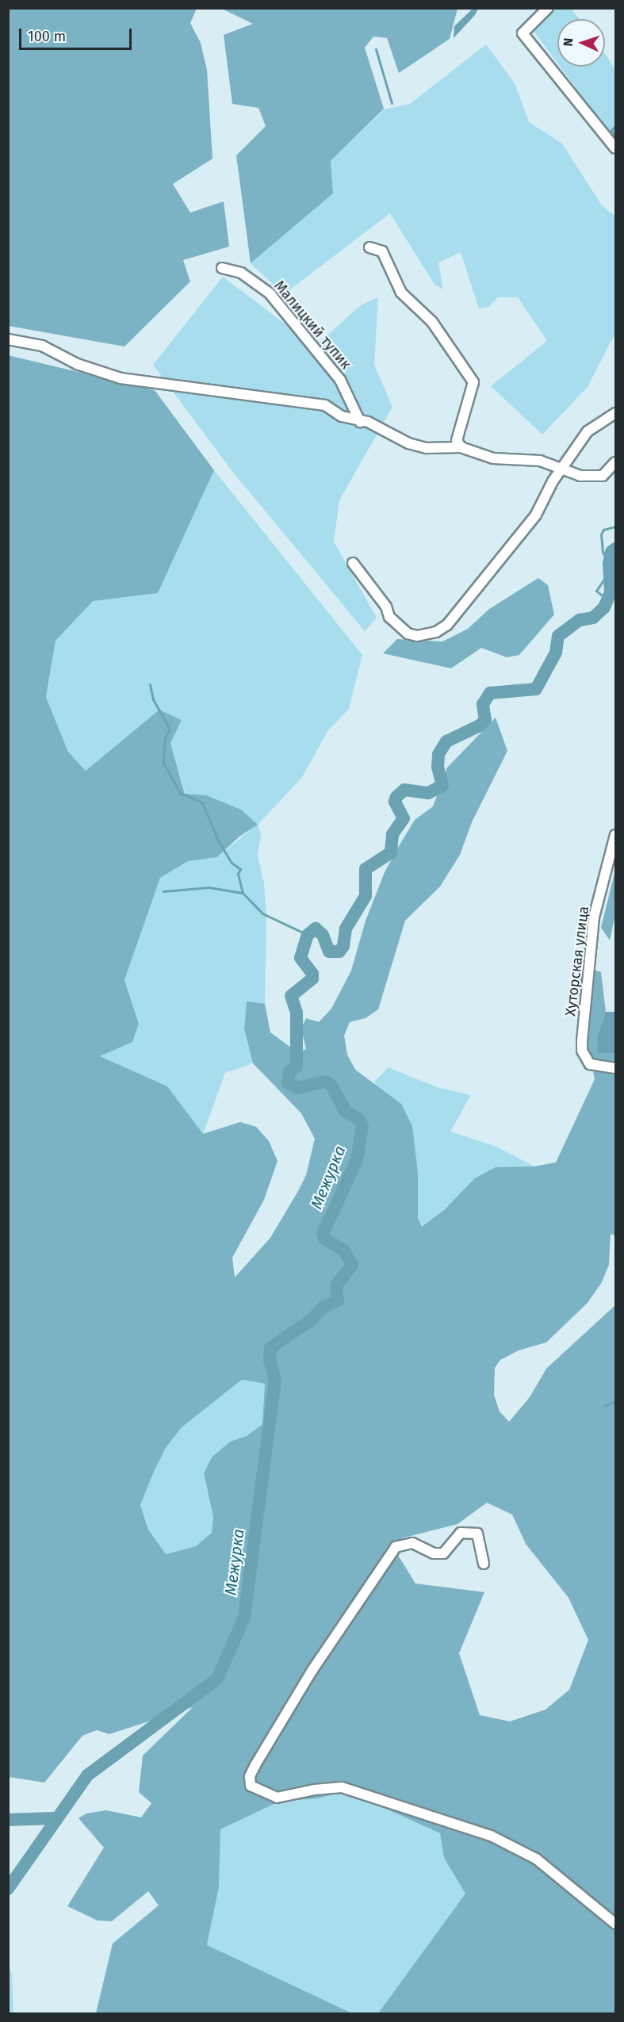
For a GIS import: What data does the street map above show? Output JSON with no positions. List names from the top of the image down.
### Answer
{
  "streets": {
    "street": ["Малицкий тупик", "Хуторская улица"]
  },
  "water": ["Межурка"],
  "scale_bar": "100 m",
  "north": "left"
}
